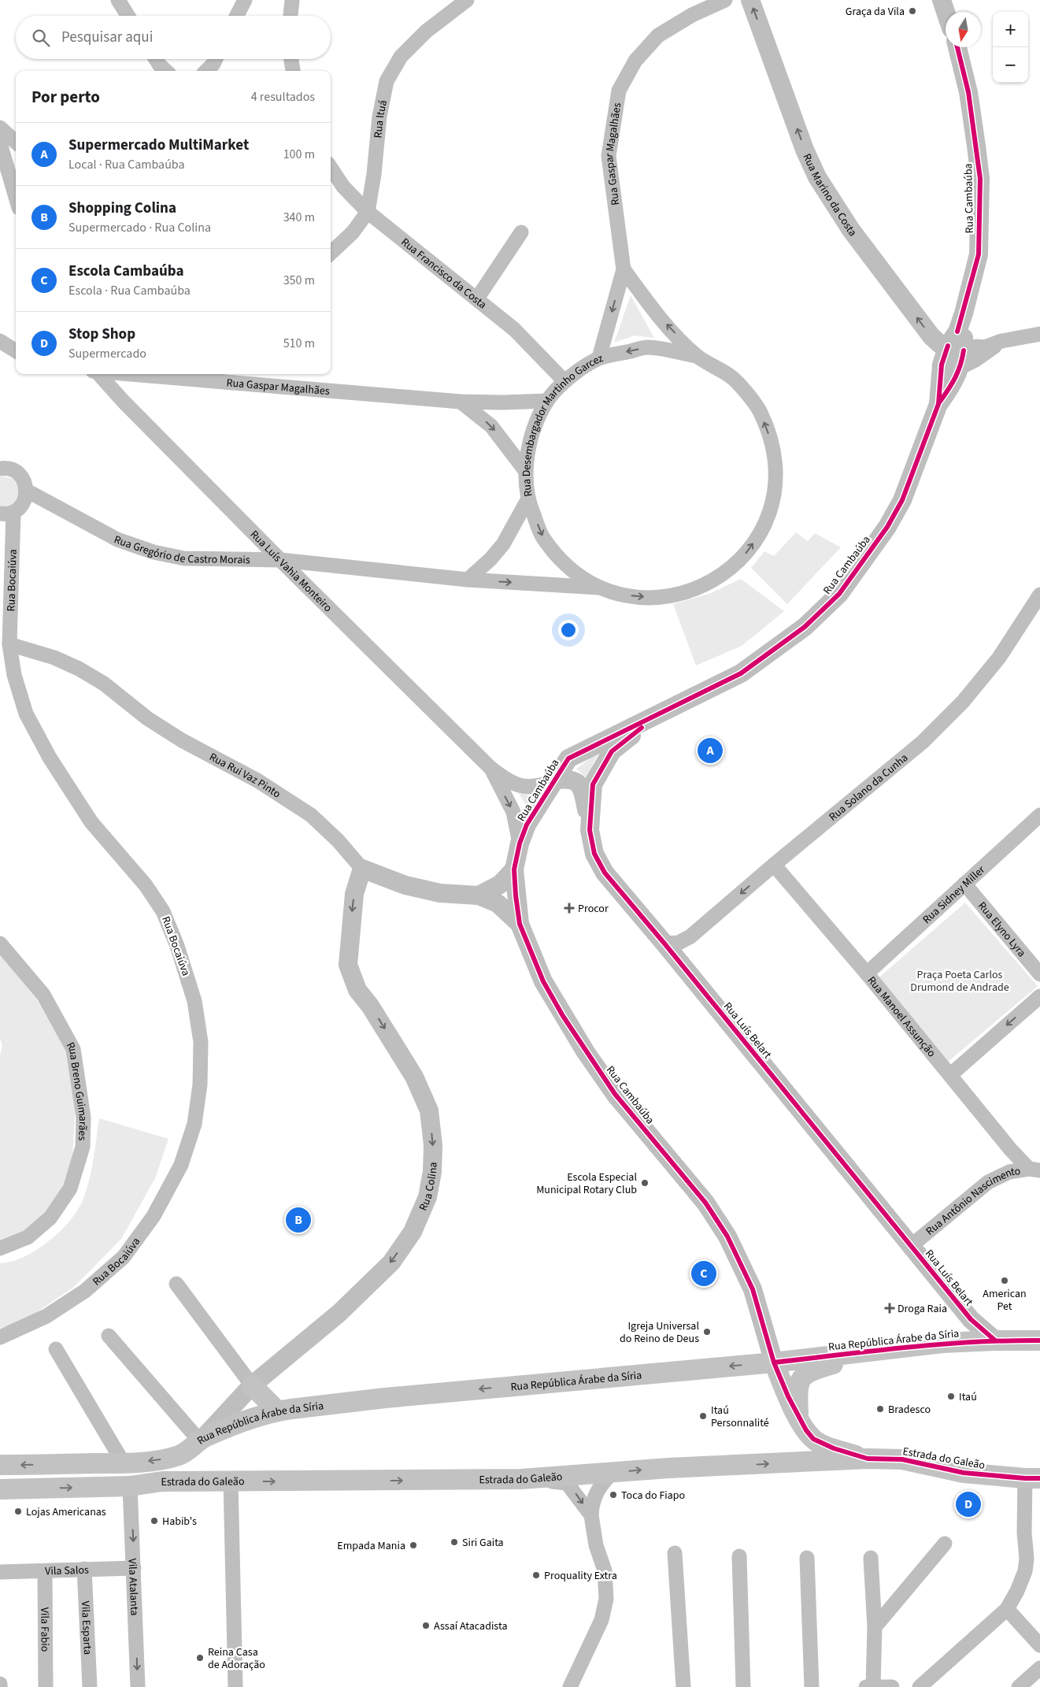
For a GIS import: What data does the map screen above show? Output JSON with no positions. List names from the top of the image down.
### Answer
{
  "streets": {
    "main road": ["Rua República Árabe da Síria", "Estrada do Galeão"],
    "street": [
      "Rua Ituá",
      "Rua Gaspar Magalhães",
      "Rua Marino da Costa",
      "Rua Cambaúba",
      "Rua Francisco da Costa",
      "Rua Desembargador Martinho Garcez",
      "Rua Gregório de Castro Morais",
      "Rua Luís Vahia Monteiro",
      "Rua Bocaiúva",
      "Rua Rui Vaz Pinto",
      "Rua Solano da Cunha",
      "Rua Sidney Miller",
      "Rua Elyno Lyra",
      "Rua Manoel Assunção",
      "Rua Luís Belart",
      "Rua Breno Guimarães",
      "Rua Colina",
      "Rua Antônio Nascimento",
      "Vila Salos",
      "Vila Atalanta",
      "Vila Esparta",
      "Vila Fabio"
    ]
  },
  "crossings": [
    ["Rua Ituá", "Rua Francisco da Costa"],
    ["Rua Gaspar Magalhães", "Rua Desembargador Martinho Garcez"],
    ["Rua Marino da Costa", "Rua Cambaúba"],
    ["Rua Cambaúba", "Rua Rui Vaz Pinto"],
    ["Rua Cambaúba", "Rua Luís Belart"],
    ["Rua Cambaúba", "Rua República Árabe da Síria"],
    ["Rua Francisco da Costa", "Rua Desembargador Martinho Garcez"],
    ["Rua Desembargador Martinho Garcez", "Rua Gregório de Castro Morais"],
    ["Rua Gregório de Castro Morais", "Rua Luís Vahia Monteiro"],
    ["Rua Bocaiúva", "Rua Rui Vaz Pinto"],
    ["Rua Rui Vaz Pinto", "Rua Colina"],
    ["Rua Solano da Cunha", "Rua Manoel Assunção"],
    ["Rua Solano da Cunha", "Rua Luís Belart"],
    ["Rua Sidney Miller", "Rua Elyno Lyra"],
    ["Rua Sidney Miller", "Rua Manoel Assunção"],
    ["Rua Manoel Assunção", "Rua Antônio Nascimento"],
    ["Rua Luís Belart", "Rua Antônio Nascimento"],
    ["Rua Luís Belart", "Rua República Árabe da Síria"],
    ["Rua Colina", "Rua República Árabe da Síria"],
    ["Estrada do Galeão", "Vila Atalanta"],
    ["Vila Salos", "Vila Atalanta"],
    ["Vila Salos", "Vila Esparta"],
    ["Vila Salos", "Vila Fabio"]
  ],
  "one_way": [
    "Rua Marino da Costa",
    "Rua Colina",
    "Rua República Árabe da Síria",
    "Estrada do Galeão"
  ],
  "parks": ["Praça Poeta Carlos Drumond de Andrade"],
  "places": {
    "other": [
      "Graça da Vila",
      "Escola Especial Municipal Rotary Club",
      "American Pet",
      "Igreja Universal do Reino de Deus",
      "Itaú",
      "Bradesco",
      "Itaú Personnalité",
      "Toca do Fiapo",
      "Lojas Americanas",
      "Habib's",
      "Siri Gaita",
      "Empada Mania",
      "Proquality Extra",
      "Assaí Atacadista",
      "Reina Casa de Adoração"
    ],
    "health": ["Procor", "Droga Raia"]
  },
  "north": "bottom",
  "page": {
    "map_buttons": ["+", "−"],
    "search": "Pesquisar aqui",
    "heading": ["Por perto", "4 resultados"],
    "list": [
      {
        "mark": "A",
        "name": "Supermercado MultiMarket",
        "note": "Local · Rua Cambaúba",
        "value": "100 m"
      },
      {
        "mark": "B",
        "name": "Shopping Colina",
        "note": "Supermercado · Rua Colina",
        "value": "340 m"
      },
      {
        "mark": "C",
        "name": "Escola Cambaúba",
        "note": "Escola · Rua Cambaúba",
        "value": "350 m"
      },
      {
        "mark": "D",
        "name": "Stop Shop",
        "note": "Supermercado",
        "value": "510 m"
      }
    ],
    "pins": [
      "A",
      "B",
      "C",
      "D"
    ]
  }
}
